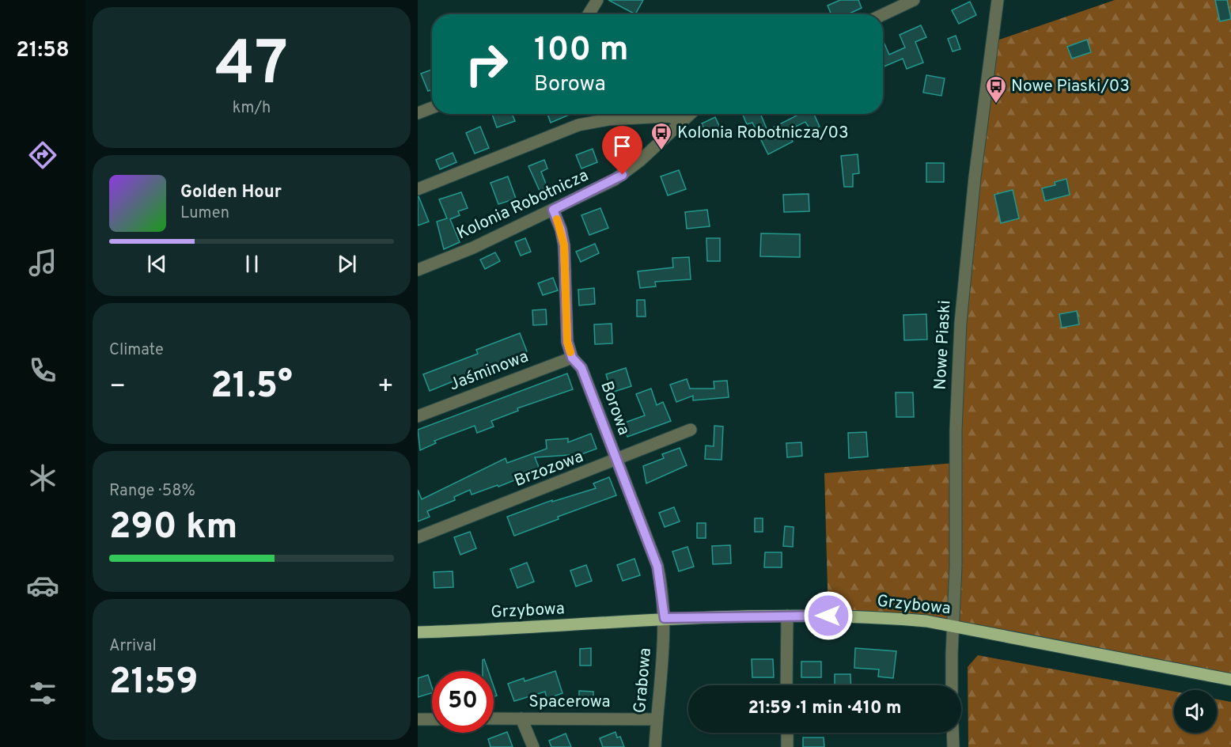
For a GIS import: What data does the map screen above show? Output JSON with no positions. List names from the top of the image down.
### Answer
{
  "streets": {
    "main road": ["Grzybowa"],
    "street": [
      "Kolonia Robotnicza",
      "Nowe Piaski",
      "Jaśminowa",
      "Borowa",
      "Brzozowa",
      "Grabowa",
      "Spacerowa"
    ]
  },
  "crossings": [
    ["Kolonia Robotnicza", "Borowa"],
    ["Nowe Piaski", "Grzybowa"],
    ["Jaśminowa", "Borowa"],
    ["Borowa", "Brzozowa"],
    ["Borowa", "Grzybowa"],
    ["Borowa", "Grabowa"],
    ["Grzybowa", "Grabowa"],
    ["Grabowa", "Spacerowa"]
  ],
  "places": {
    "bus stop": ["Nowe Piaski/03", "Kolonia Robotnicza/03"]
  },
  "page": {
    "tabs": "21:58",
    "tile": [
      ["47", "km/h"],
      "Climate",
      ["Range · 58%", "290 km"],
      ["Arrival", "21:59"]
    ],
    "turn": ["100 m", "Borowa"],
    "song": ["Golden Hour", "Lumen"],
    "heat": ["−", "21.5°", "+"],
    "limit": "50",
    "trip": "21:59 · 1 min · 410 m"
  }
}
